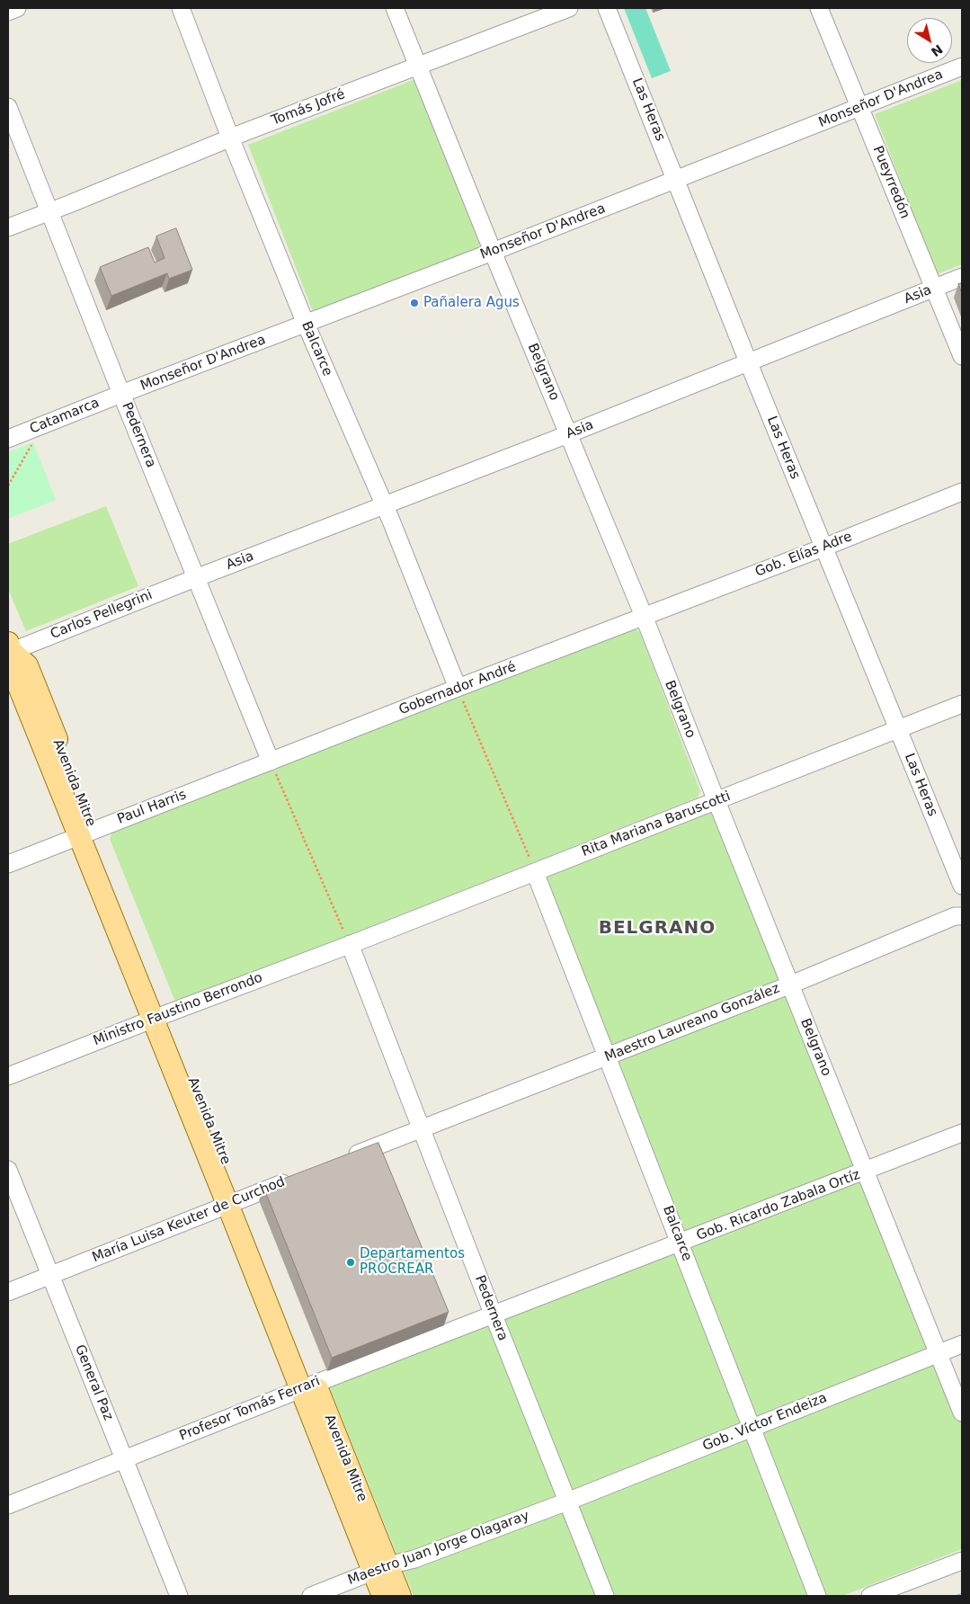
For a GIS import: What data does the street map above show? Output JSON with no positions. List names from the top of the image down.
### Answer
{
  "streets": {
    "main road": ["Avenida Mitre"],
    "street": [
      "Monseñor D'Andrea",
      "Tomás Jofré",
      "Las Heras",
      "Pueyrredón",
      "Asia",
      "Balcarce",
      "Belgrano",
      "Catamarca",
      "Pedernera",
      "Gob. Elías Adre",
      "Carlos Pellegrini",
      "Gobernador André",
      "Paul Harris",
      "Rita Mariana Baruscotti",
      "Ministro Faustino Berrondo",
      "Maestro Laureano González",
      "Gob. Ricardo Zabala Ortíz",
      "María Luisa Keuter de Curchod",
      "General Paz",
      "Profesor Tomás Ferrari",
      "Gob. Víctor Endeiza",
      "Maestro Juan Jorge Olagaray"
    ]
  },
  "crossings": [
    ["Monseñor D'Andrea", "Las Heras"],
    ["Monseñor D'Andrea", "Pueyrredón"],
    ["Monseñor D'Andrea", "Balcarce"],
    ["Monseñor D'Andrea", "Belgrano"],
    ["Monseñor D'Andrea", "Catamarca"],
    ["Monseñor D'Andrea", "Pedernera"],
    ["Tomás Jofré", "Balcarce"],
    ["Tomás Jofré", "Belgrano"],
    ["Tomás Jofré", "Pedernera"],
    ["Las Heras", "Asia"],
    ["Las Heras", "Gob. Elías Adre"],
    ["Las Heras", "Rita Mariana Baruscotti"],
    ["Pueyrredón", "Asia"],
    ["Asia", "Balcarce"],
    ["Asia", "Belgrano"],
    ["Asia", "Pedernera"],
    ["Asia", "Carlos Pellegrini"],
    ["Balcarce", "Gobernador André"],
    ["Balcarce", "Rita Mariana Baruscotti"],
    ["Balcarce", "Maestro Laureano González"],
    ["Balcarce", "Gob. Ricardo Zabala Ortíz"],
    ["Balcarce", "Gob. Víctor Endeiza"],
    ["Belgrano", "Gob. Elías Adre"],
    ["Belgrano", "Gobernador André"],
    ["Belgrano", "Rita Mariana Baruscotti"],
    ["Belgrano", "Maestro Laureano González"],
    ["Belgrano", "Gob. Ricardo Zabala Ortíz"],
    ["Belgrano", "Gob. Víctor Endeiza"],
    ["Catamarca", "Pedernera"],
    ["Pedernera", "Carlos Pellegrini"],
    ["Pedernera", "Gobernador André"],
    ["Pedernera", "Paul Harris"],
    ["Pedernera", "Rita Mariana Baruscotti"],
    ["Pedernera", "Ministro Faustino Berrondo"],
    ["Pedernera", "Maestro Laureano González"],
    ["Pedernera", "Gob. Ricardo Zabala Ortíz"],
    ["Pedernera", "Profesor Tomás Ferrari"],
    ["Pedernera", "Gob. Víctor Endeiza"],
    ["Pedernera", "Maestro Juan Jorge Olagaray"],
    ["Gob. Elías Adre", "Gobernador André"],
    ["Carlos Pellegrini", "Avenida Mitre"],
    ["Gobernador André", "Paul Harris"],
    ["Avenida Mitre", "Paul Harris"],
    ["Avenida Mitre", "Ministro Faustino Berrondo"],
    ["Avenida Mitre", "María Luisa Keuter de Curchod"],
    ["Avenida Mitre", "Profesor Tomás Ferrari"],
    ["Avenida Mitre", "Maestro Juan Jorge Olagaray"],
    ["Rita Mariana Baruscotti", "Ministro Faustino Berrondo"],
    ["Gob. Ricardo Zabala Ortíz", "Profesor Tomás Ferrari"],
    ["María Luisa Keuter de Curchod", "General Paz"],
    ["General Paz", "Profesor Tomás Ferrari"],
    ["Gob. Víctor Endeiza", "Maestro Juan Jorge Olagaray"]
  ],
  "districts": ["BELGRANO"],
  "places": ["Pañalera Agus", "Departamentos PROCREAR"],
  "north": "bottom right"
}
